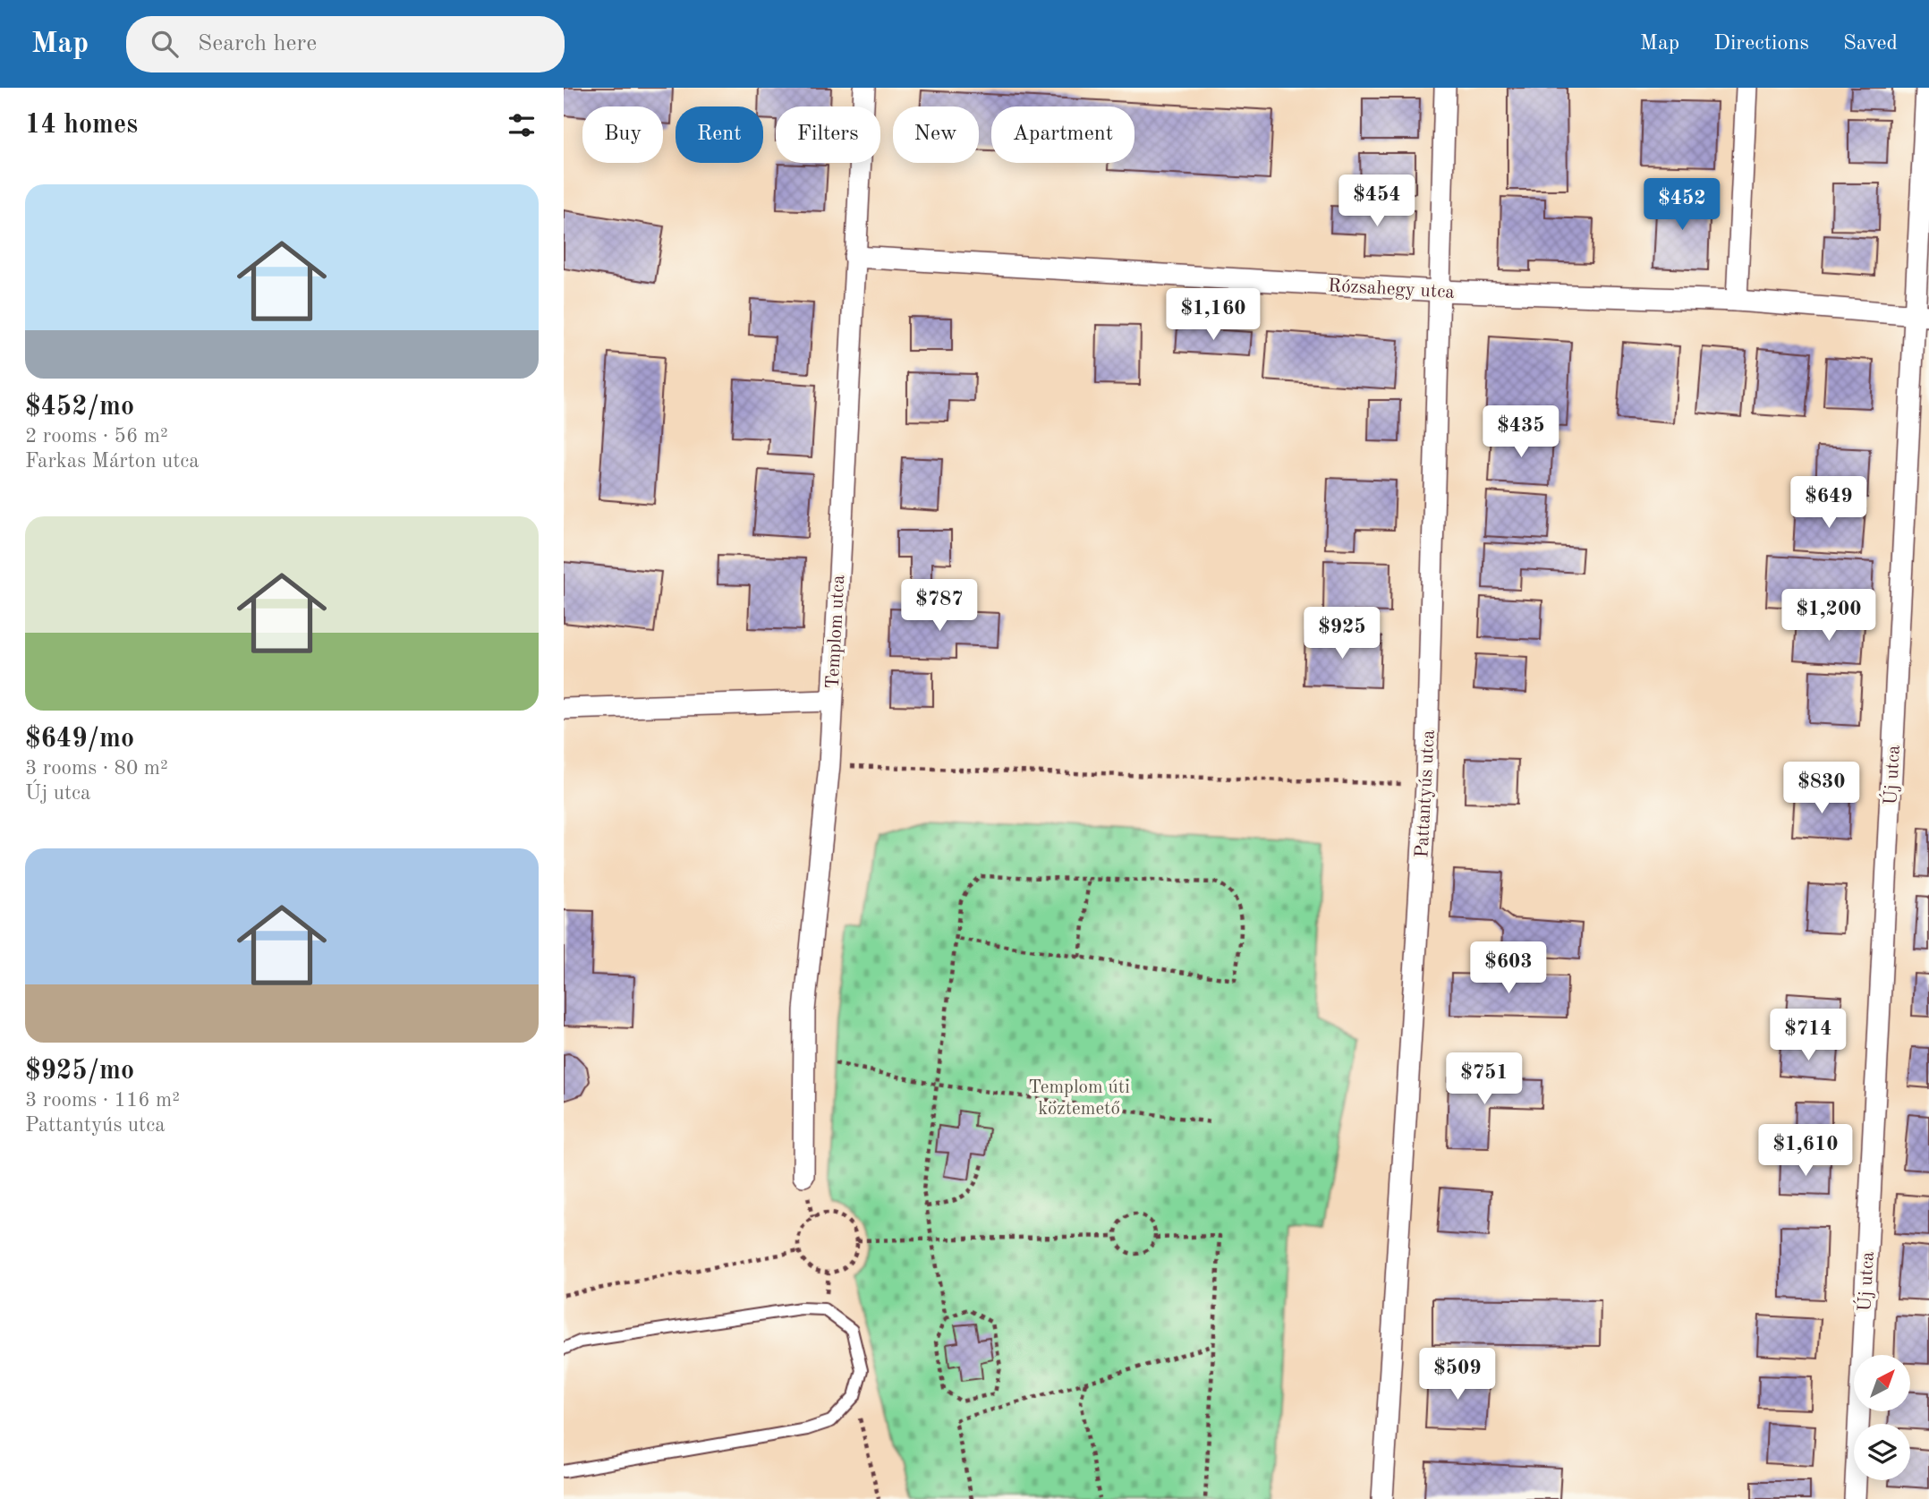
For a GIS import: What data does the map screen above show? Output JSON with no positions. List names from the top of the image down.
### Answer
{
  "streets": {
    "street": [
      "Rózsahegy utca",
      "Templom utca",
      "Új utca",
      "Pattantyús utca"
    ]
  },
  "crossings": [
    ["Rózsahegy utca", "Templom utca"],
    ["Rózsahegy utca", "Új utca"],
    ["Rózsahegy utca", "Pattantyús utca"]
  ],
  "parks": ["Templom úti köztemető"],
  "north": "top right",
  "page": {
    "header": "Map",
    "search": "Search here",
    "nav": ["Map", "Directions", "Saved"],
    "heading": "14 homes",
    "chip": [
      "Buy",
      "Rent",
      "Filters",
      "New",
      "Apartment"
    ],
    "list": [
      {
        "name": "$452/mo",
        "note": "2 rooms · 56 m² · Farkas Márton utca"
      },
      {
        "name": "$649/mo",
        "note": "3 rooms · 80 m² · Új utca"
      },
      {
        "name": "$925/mo",
        "note": "3 rooms · 116 m² · Pattantyús utca"
      }
    ],
    "price": [
      "$454",
      "$452",
      "$1,160",
      "$435",
      "$649",
      "$787",
      "$1,200",
      "$925",
      "$830",
      "$603",
      "$714",
      "$751",
      "$1,610",
      "$509"
    ]
  }
}
